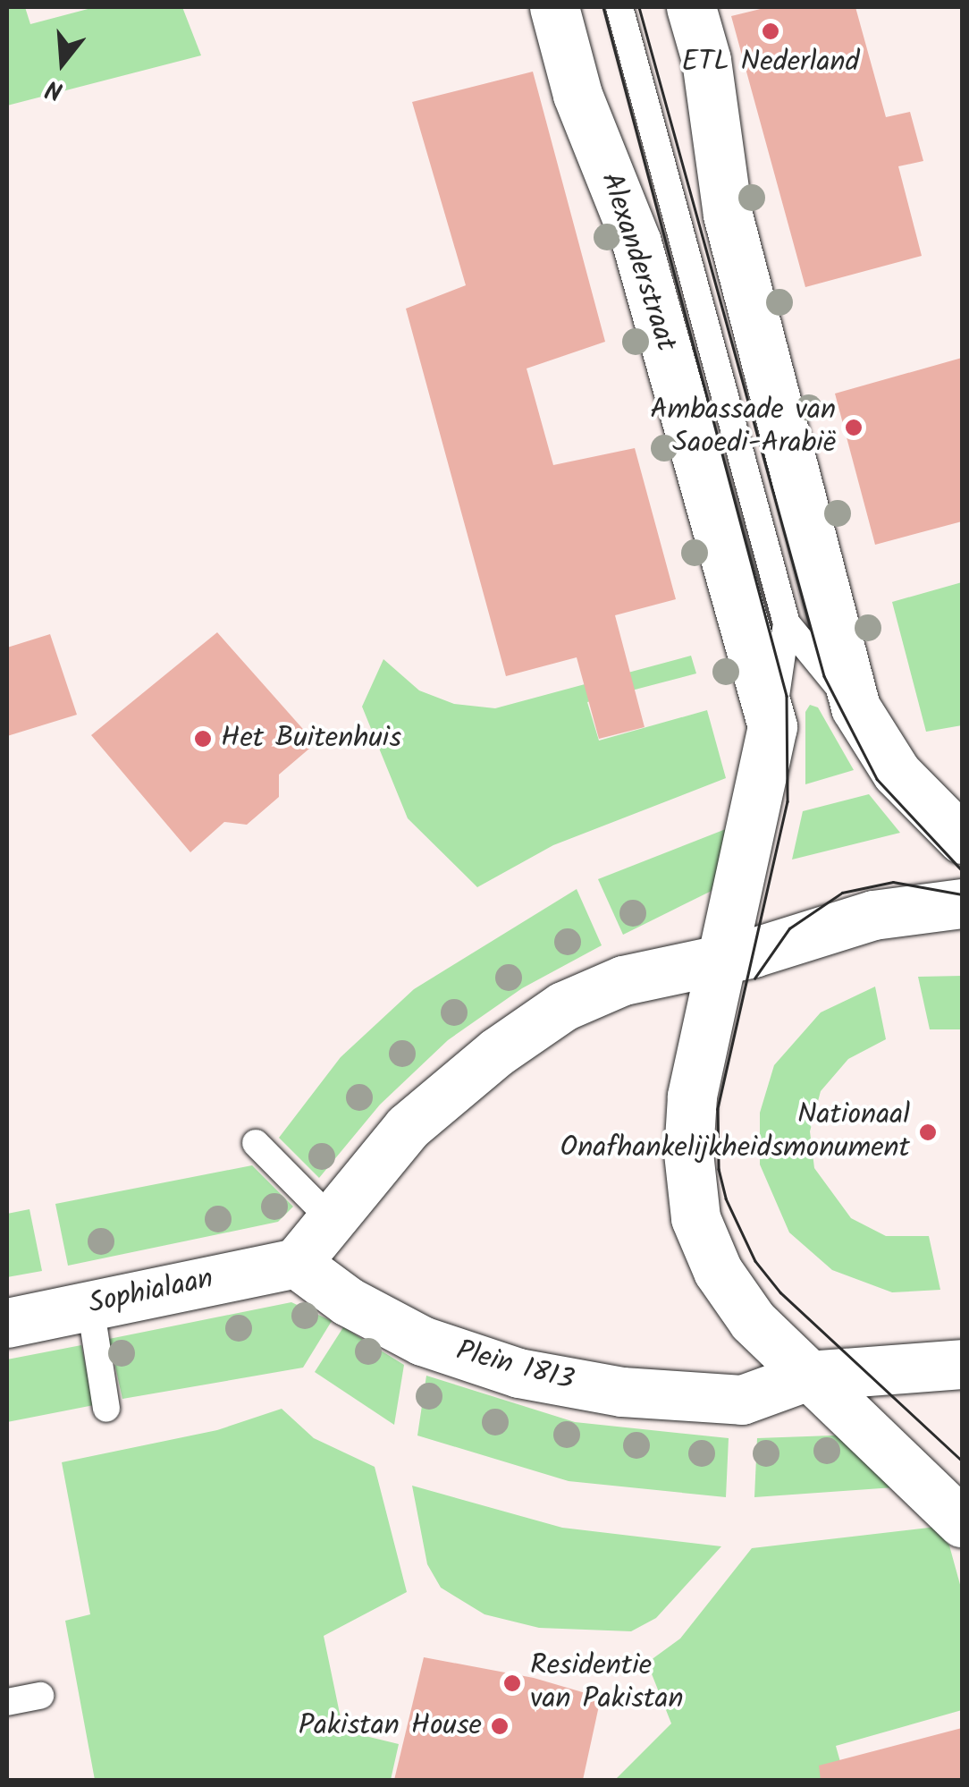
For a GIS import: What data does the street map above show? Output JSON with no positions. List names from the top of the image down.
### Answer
{
  "streets": {
    "street": ["Alexanderstraat", "Sophialaan", "Plein 1813"]
  },
  "crossings": [
    ["Sophialaan", "Plein 1813"]
  ],
  "places": [
    "ETL Nederland",
    "Ambassade van Saoedi-Arabië",
    "Het Buitenhuis",
    "Nationaal Onafhankelijkheidsmonument",
    "Residentie van Pakistan",
    "Pakistan House"
  ],
  "north": "bottom"
}
